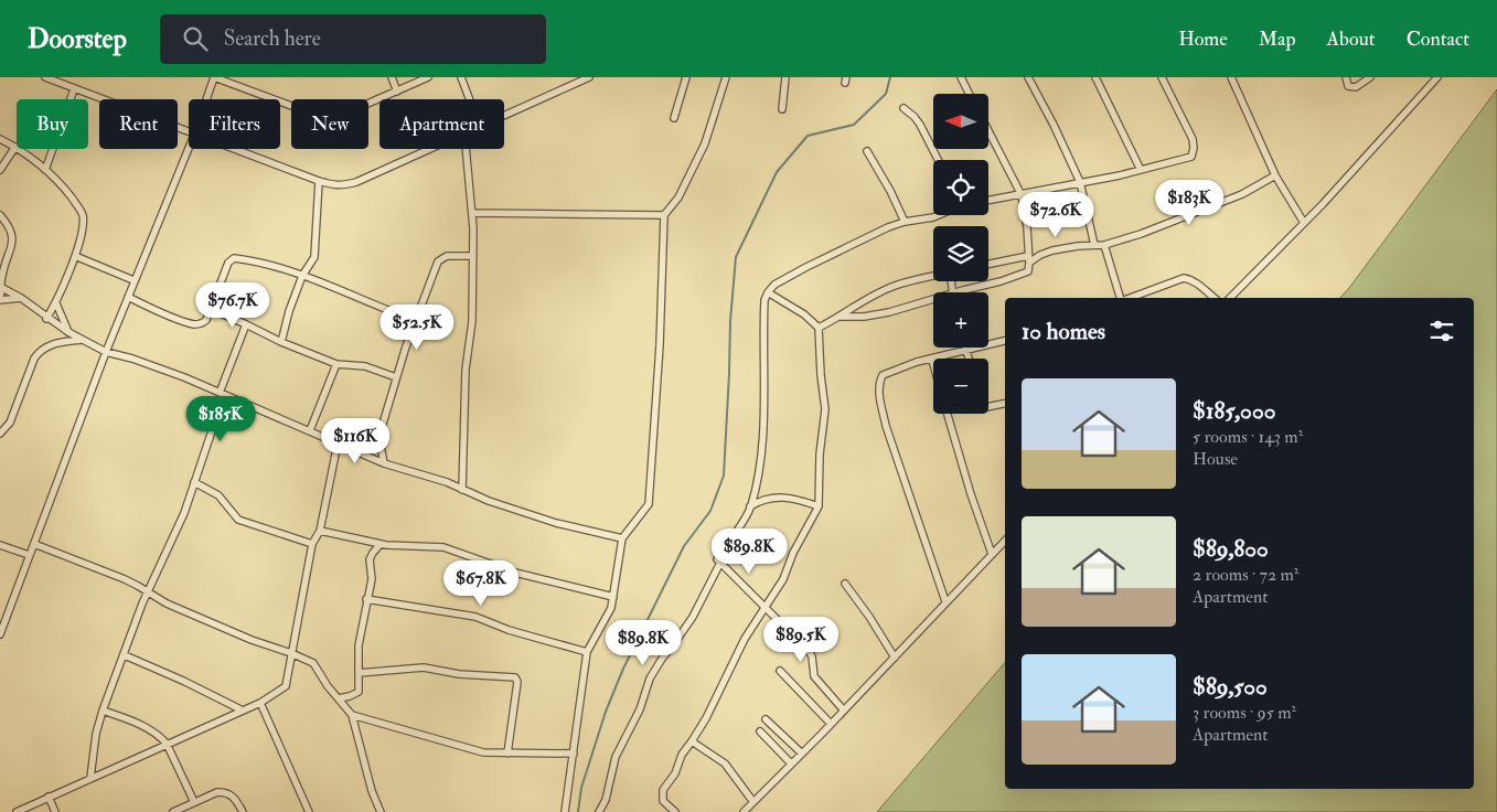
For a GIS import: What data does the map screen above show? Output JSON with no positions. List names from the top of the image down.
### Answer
{
  "north": "left",
  "page": {
    "header": "Doorstep",
    "search": "Search here",
    "nav": [
      "Home",
      "Map",
      "About",
      "Contact"
    ],
    "map_buttons": ["+", "−"],
    "chip": [
      "Buy",
      "Rent",
      "Filters",
      "New",
      "Apartment"
    ],
    "price": [
      "$183K",
      "$72.6K",
      "$76.7K",
      "$52.5K",
      "$185K",
      "$116K",
      "$89.8K",
      "$67.8K",
      "$89.5K",
      "$89.8K"
    ],
    "heading": "10 homes",
    "list": [
      {
        "name": "$185,000",
        "note": "5 rooms · 143 m² · House"
      },
      {
        "name": "$89,800",
        "note": "2 rooms · 72 m² · Apartment"
      },
      {
        "name": "$89,500",
        "note": "3 rooms · 95 m² · Apartment"
      }
    ]
  }
}
